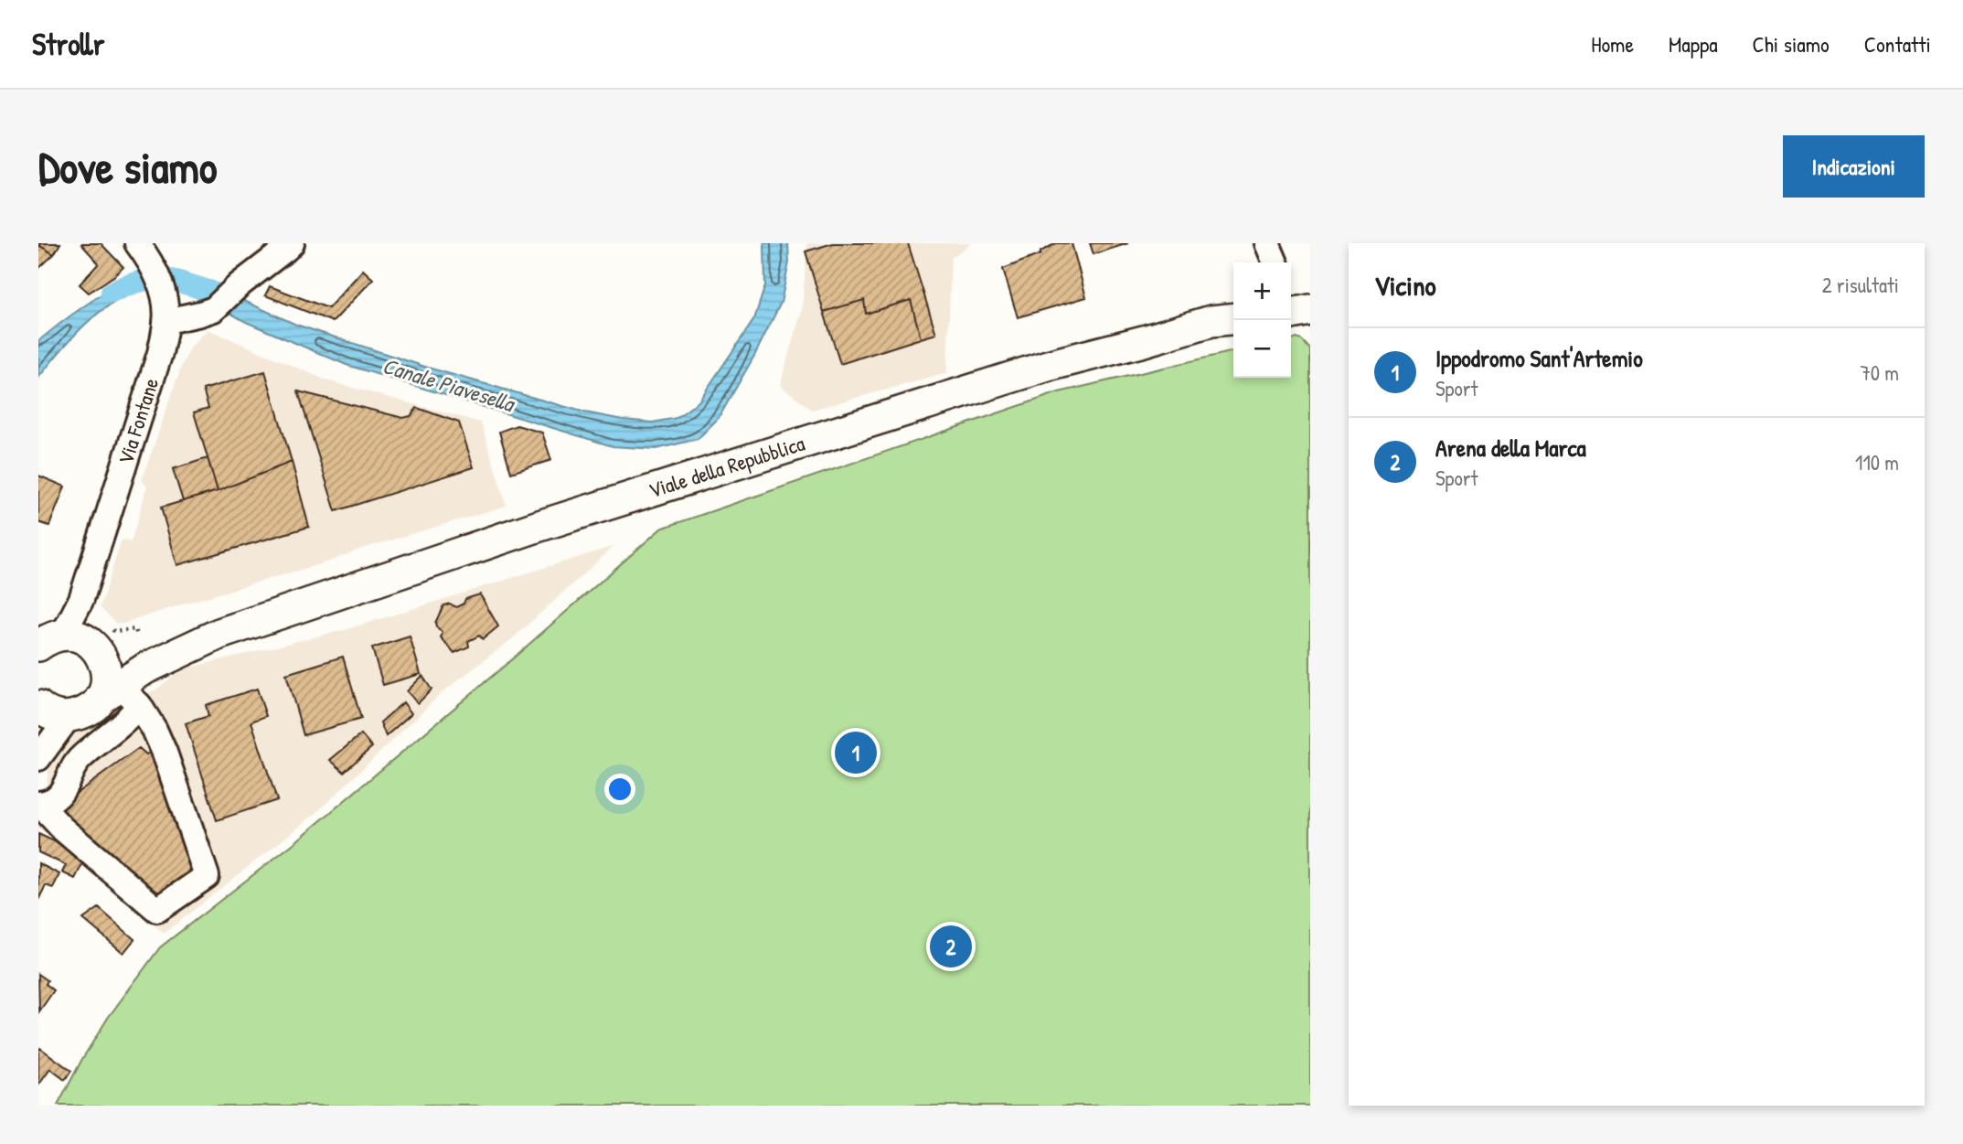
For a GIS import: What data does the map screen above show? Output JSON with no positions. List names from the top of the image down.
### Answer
{
  "streets": {
    "main road": ["Viale della Repubblica"],
    "street": ["Via Fontane"]
  },
  "crossings": [
    ["Via Fontane", "Viale della Repubblica"]
  ],
  "water": ["Canale Piavesella"],
  "page": {
    "header": "Strollr",
    "nav": [
      "Home",
      "Mappa",
      "Chi siamo",
      "Contatti"
    ],
    "buttons": "Indicazioni",
    "title": "Dove siamo",
    "heading": ["Vicino", "2 risultati"],
    "map_buttons": ["+", "−"],
    "list": [
      {
        "mark": "1",
        "name": "Ippodromo Sant'Artemio",
        "note": "Sport",
        "value": "70 m"
      },
      {
        "mark": "2",
        "name": "Arena della Marca",
        "note": "Sport",
        "value": "110 m"
      }
    ],
    "pins": ["1", "2"]
  }
}
